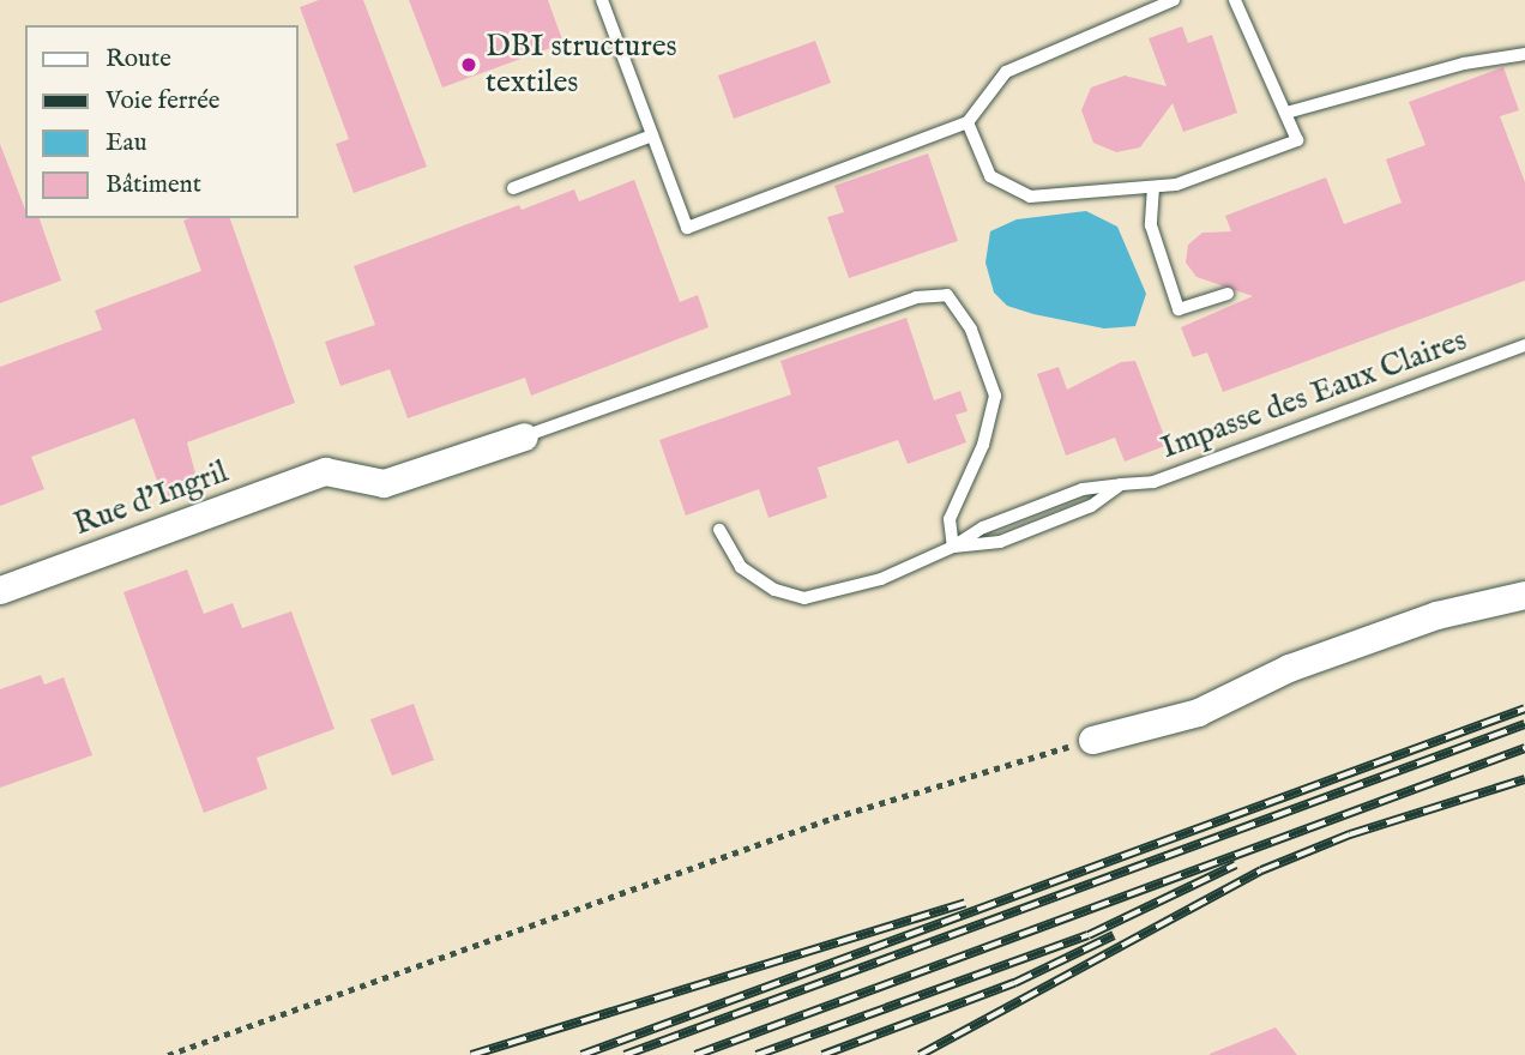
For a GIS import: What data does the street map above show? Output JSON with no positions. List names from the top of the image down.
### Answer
{
  "streets": {
    "street": ["Rue d'Ingril"],
    "lane": ["Impasse des Eaux Claires"]
  },
  "places": ["DBI structures textiles"],
  "legend": [
    "Route",
    "Voie ferrée",
    "Eau",
    "Bâtiment"
  ]
}
